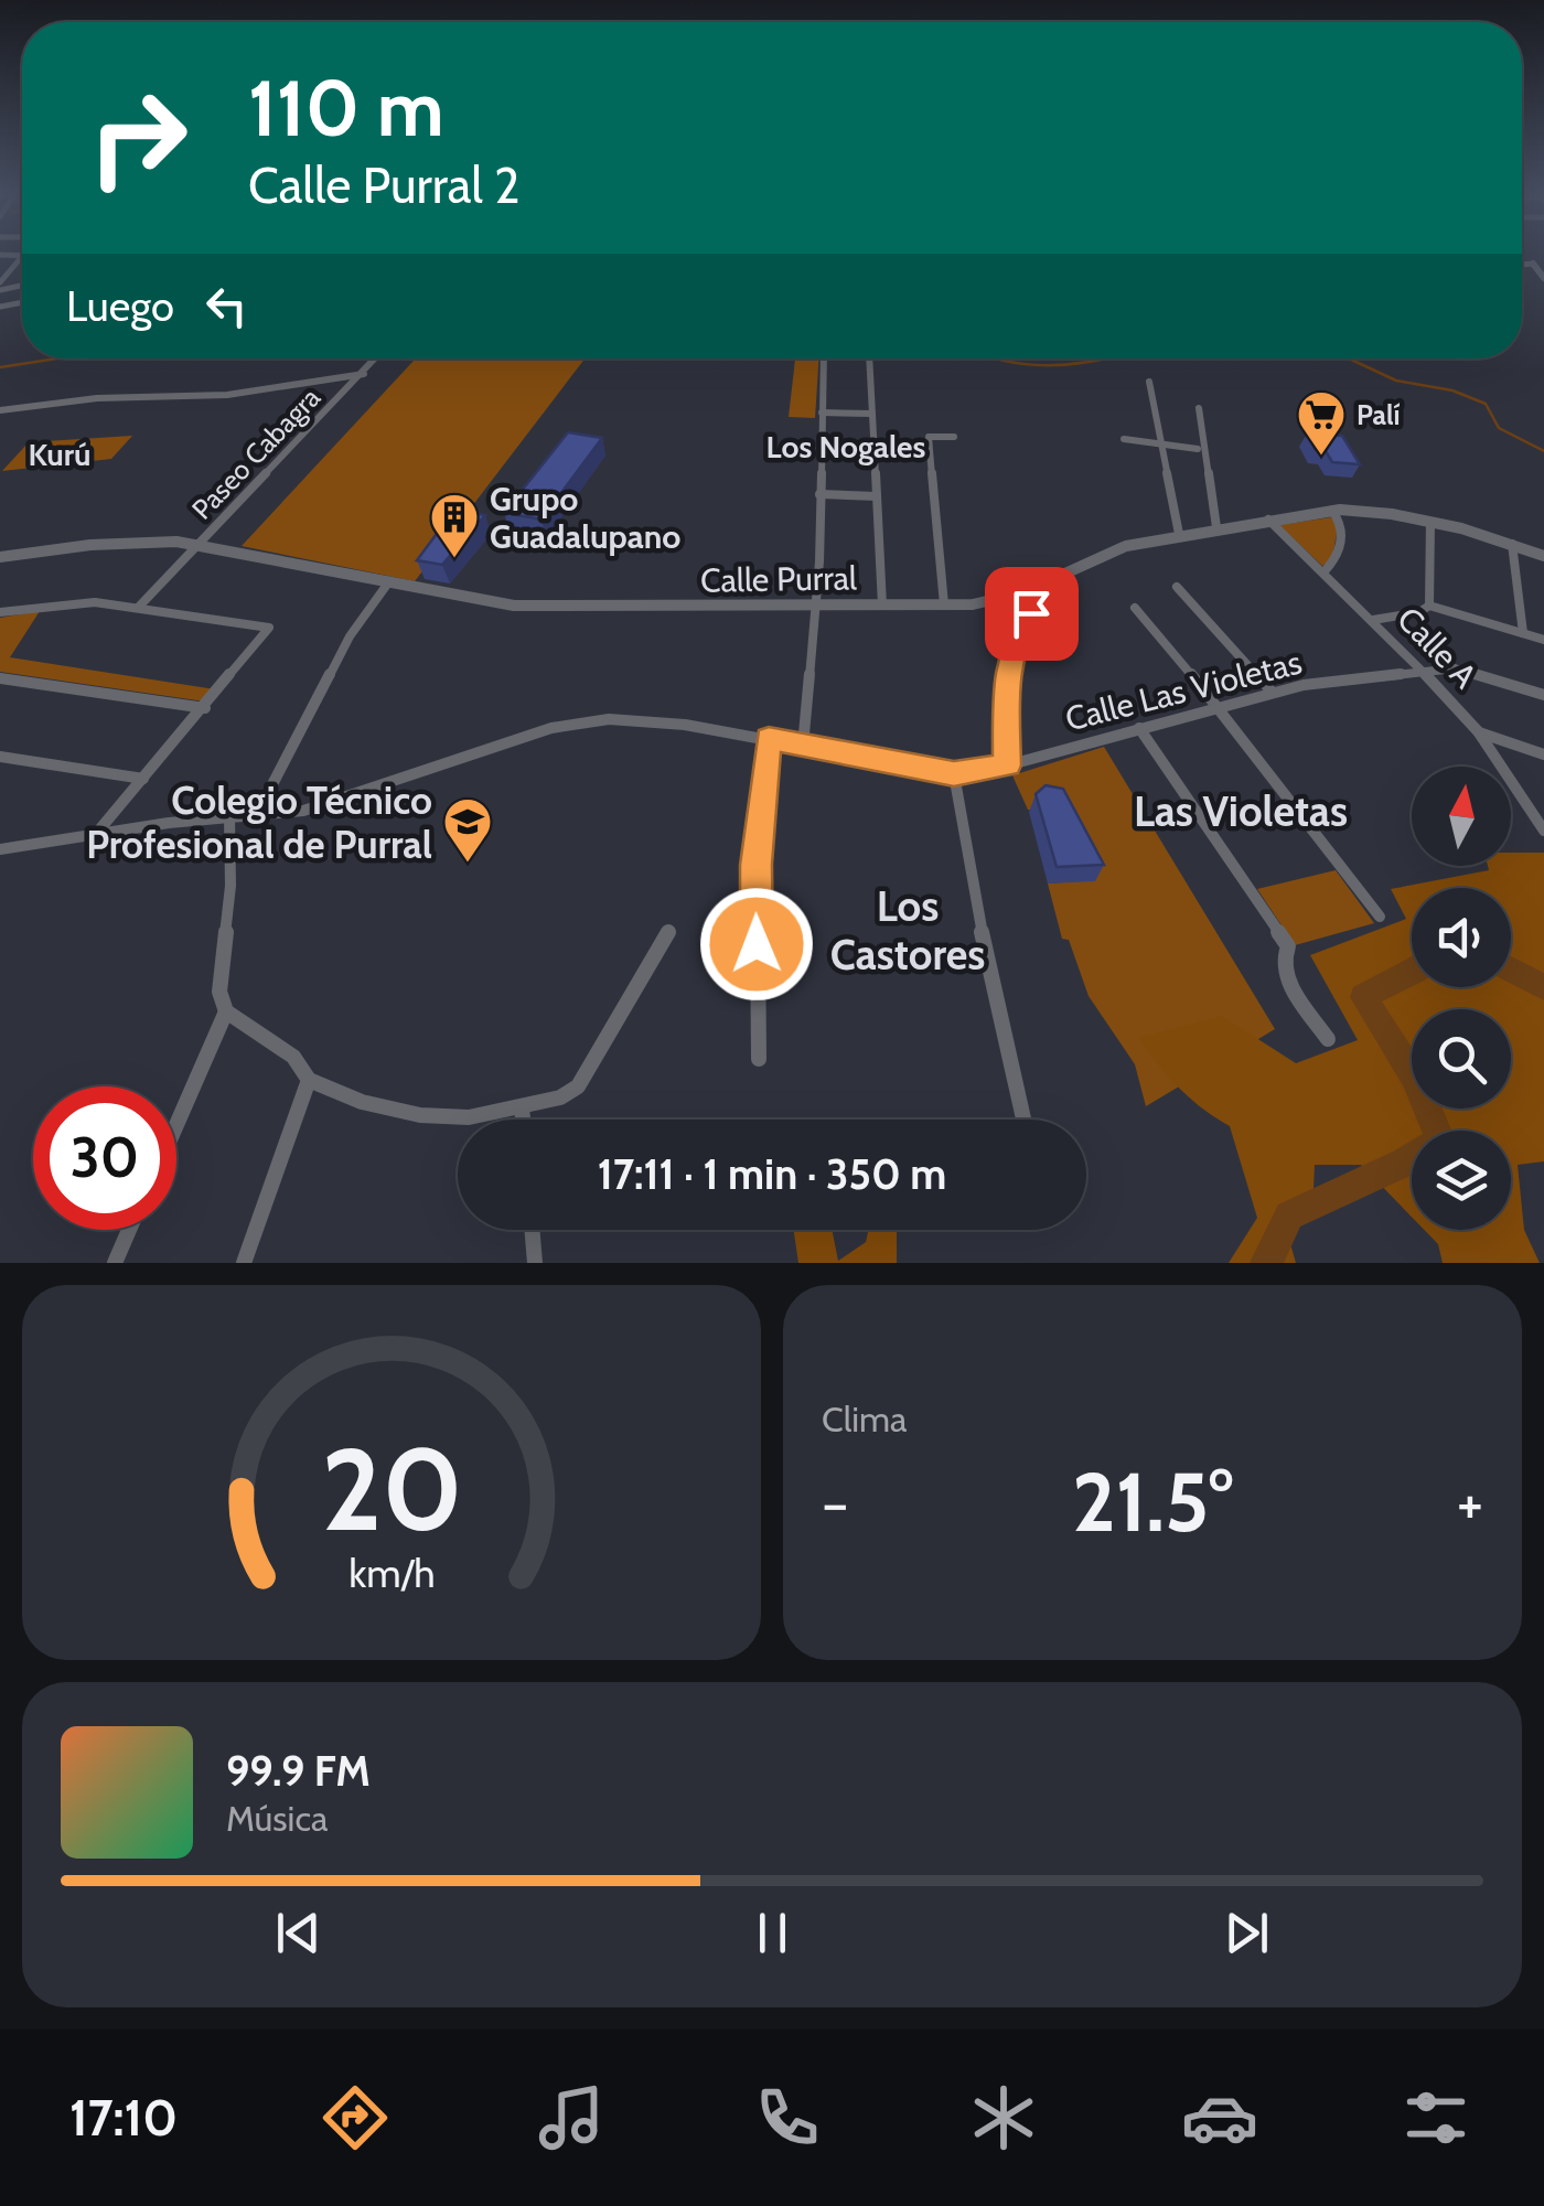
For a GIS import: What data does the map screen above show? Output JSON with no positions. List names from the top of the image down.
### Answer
{
  "streets": {
    "street": [
      "Paseo Cabagra",
      "Calle Purral",
      "Calle A",
      "Calle Las Violetas"
    ]
  },
  "crossings": [
    ["Paseo Cabagra", "Calle Purral"],
    ["Calle Purral", "Calle A"],
    ["Calle A", "Calle Las Violetas"]
  ],
  "districts": [
    "Los Nogales",
    "Kurú",
    "Las Violetas",
    "Los Castores"
  ],
  "places": {
    "supermarket": ["Palí"],
    "building": ["Grupo Guadalupano"],
    "school or university": ["Colegio Técnico Profesional de Purral"]
  },
  "north": "top",
  "page": {
    "turn": ["110 m", "Calle Purral 2"],
    "then": "Luego",
    "limit": "30",
    "trip": "17:11 · 1 min · 350 m",
    "tile": "Clima",
    "heat": ["−", "21.5°", "+"],
    "song": ["99.9 FM", "Música"],
    "tabs": "17:10",
    "gauge": ["20", "km/h"]
  }
}
